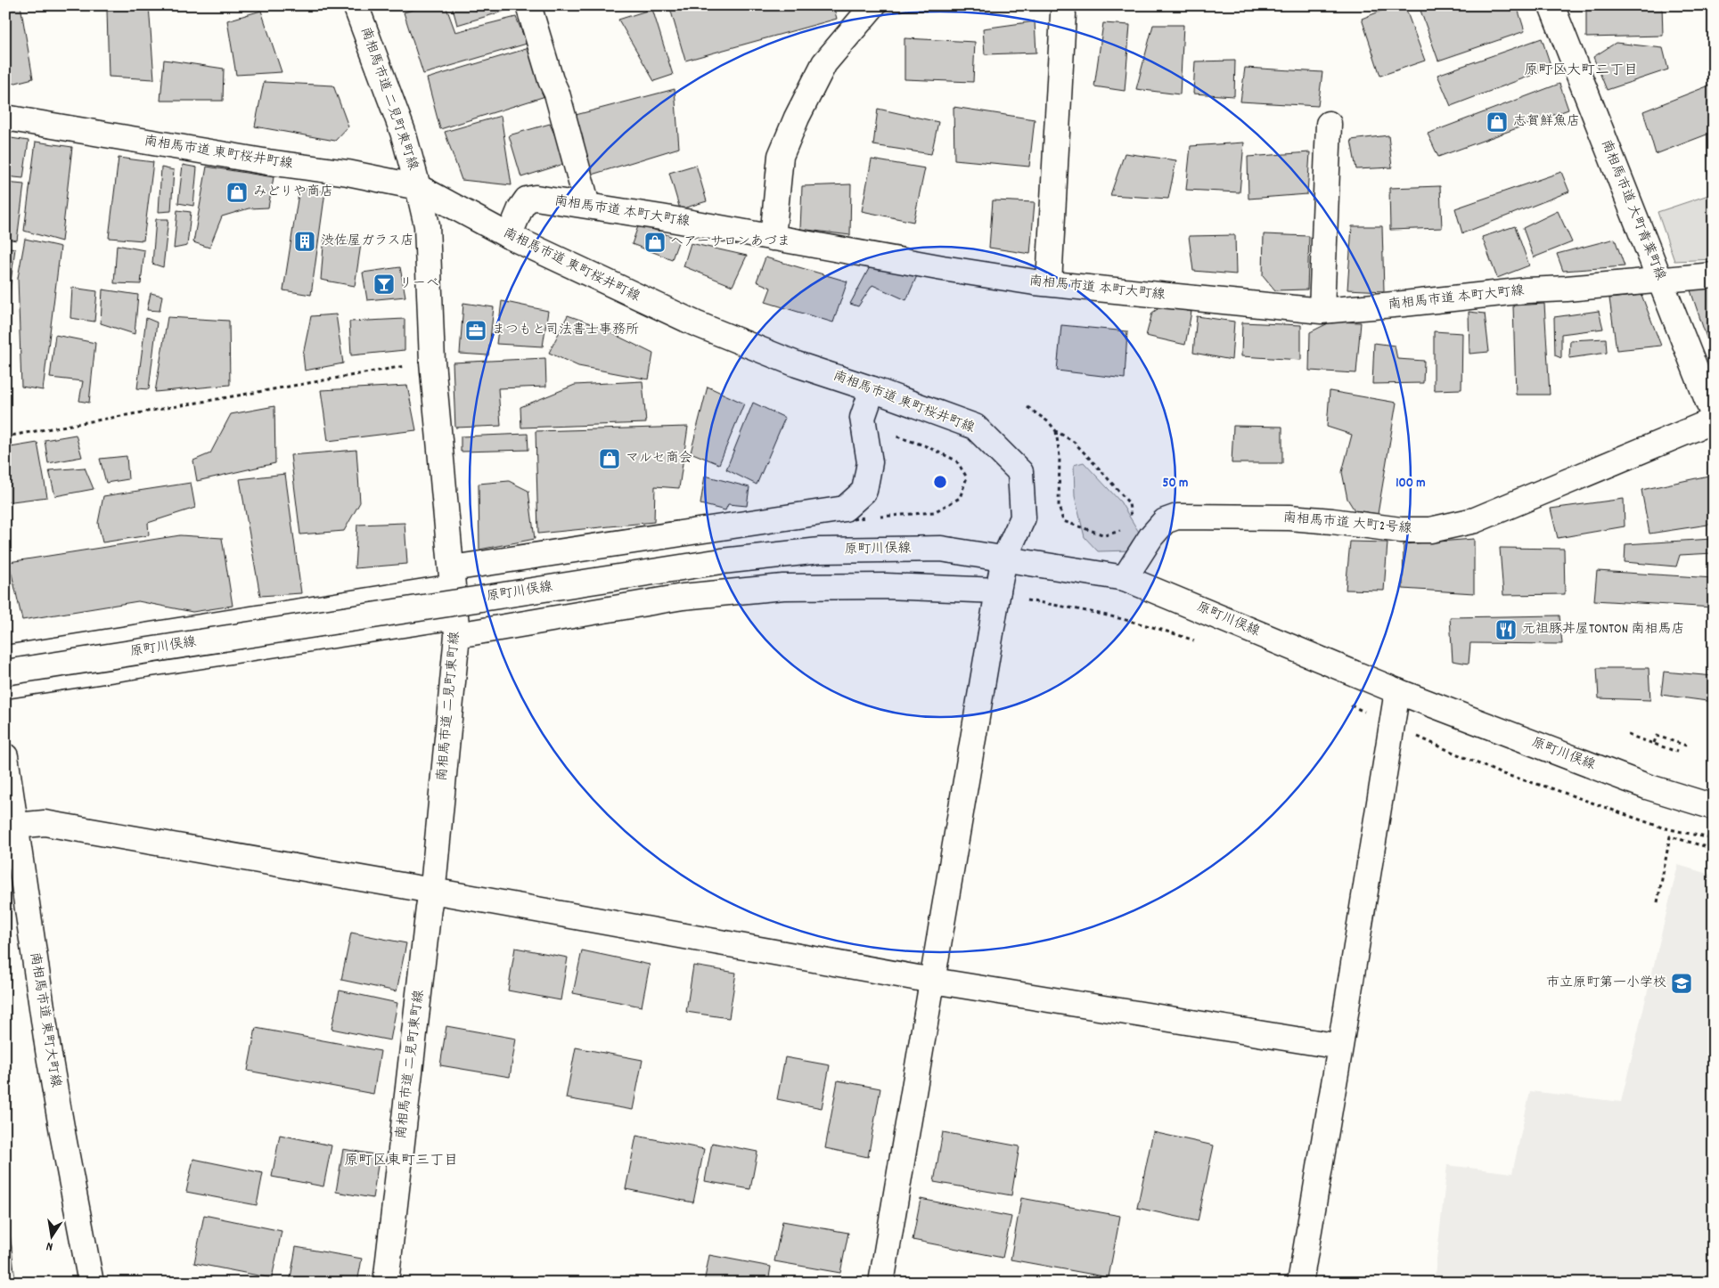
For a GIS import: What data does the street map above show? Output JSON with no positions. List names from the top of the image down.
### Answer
{
  "streets": {
    "street": [
      "南相馬市道 二見町東町線",
      "南相馬市道 東町桜井町線",
      "南相馬市道 大町青葉町線",
      "南相馬市道 本町大町線",
      "南相馬市道 大町2号線",
      "原町川俣線",
      "南相馬市道 東町大町線"
    ]
  },
  "crossings": [
    ["南相馬市道 二見町東町線", "南相馬市道 東町桜井町線"],
    ["南相馬市道 東町桜井町線", "南相馬市道 本町大町線"],
    ["南相馬市道 東町桜井町線", "原町川俣線"],
    ["南相馬市道 大町青葉町線", "南相馬市道 本町大町線"],
    ["南相馬市道 大町2号線", "原町川俣線"]
  ],
  "districts": ["原町区大町二丁目", "原町区東町三丁目"],
  "places": {
    "shop": [
      "志賀鮮魚店",
      "みどりや商店",
      "ヘアーサロンあづま",
      "マルセ商会"
    ],
    "building": ["渋佐屋ガラス店"],
    "bar": ["リーベ"],
    "office": ["まつもと司法書士事務所"],
    "restaurant": ["元祖豚丼屋TONTON 南相馬店"],
    "school or university": ["市立原町第一小学校"]
  },
  "north": "bottom",
  "rings": ["50 m", "100 m"]
}
